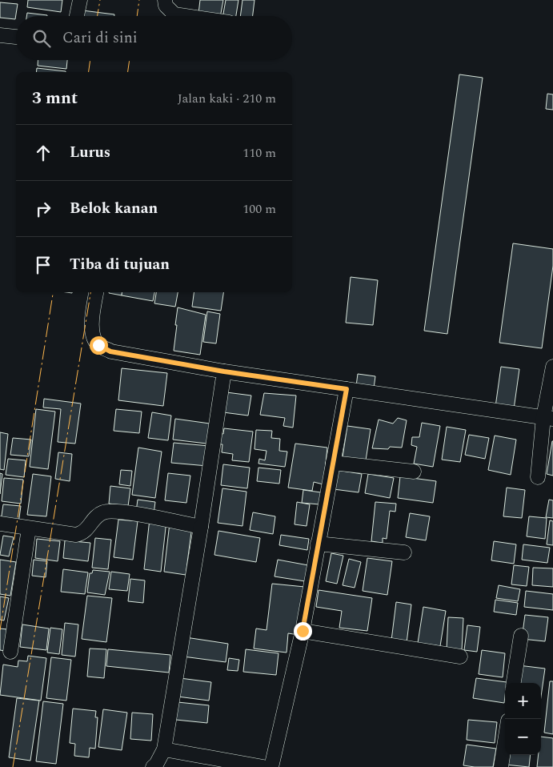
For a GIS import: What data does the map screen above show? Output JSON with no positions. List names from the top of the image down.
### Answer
{
  "page": {
    "search": "Cari di sini",
    "heading": ["3 mnt", "Jalan kaki · 210 m"],
    "list": [
      ["Lurus", "110 m"],
      ["Belok kanan", "100 m"],
      "Tiba di tujuan"
    ],
    "map_buttons": ["+", "−"]
  }
}
